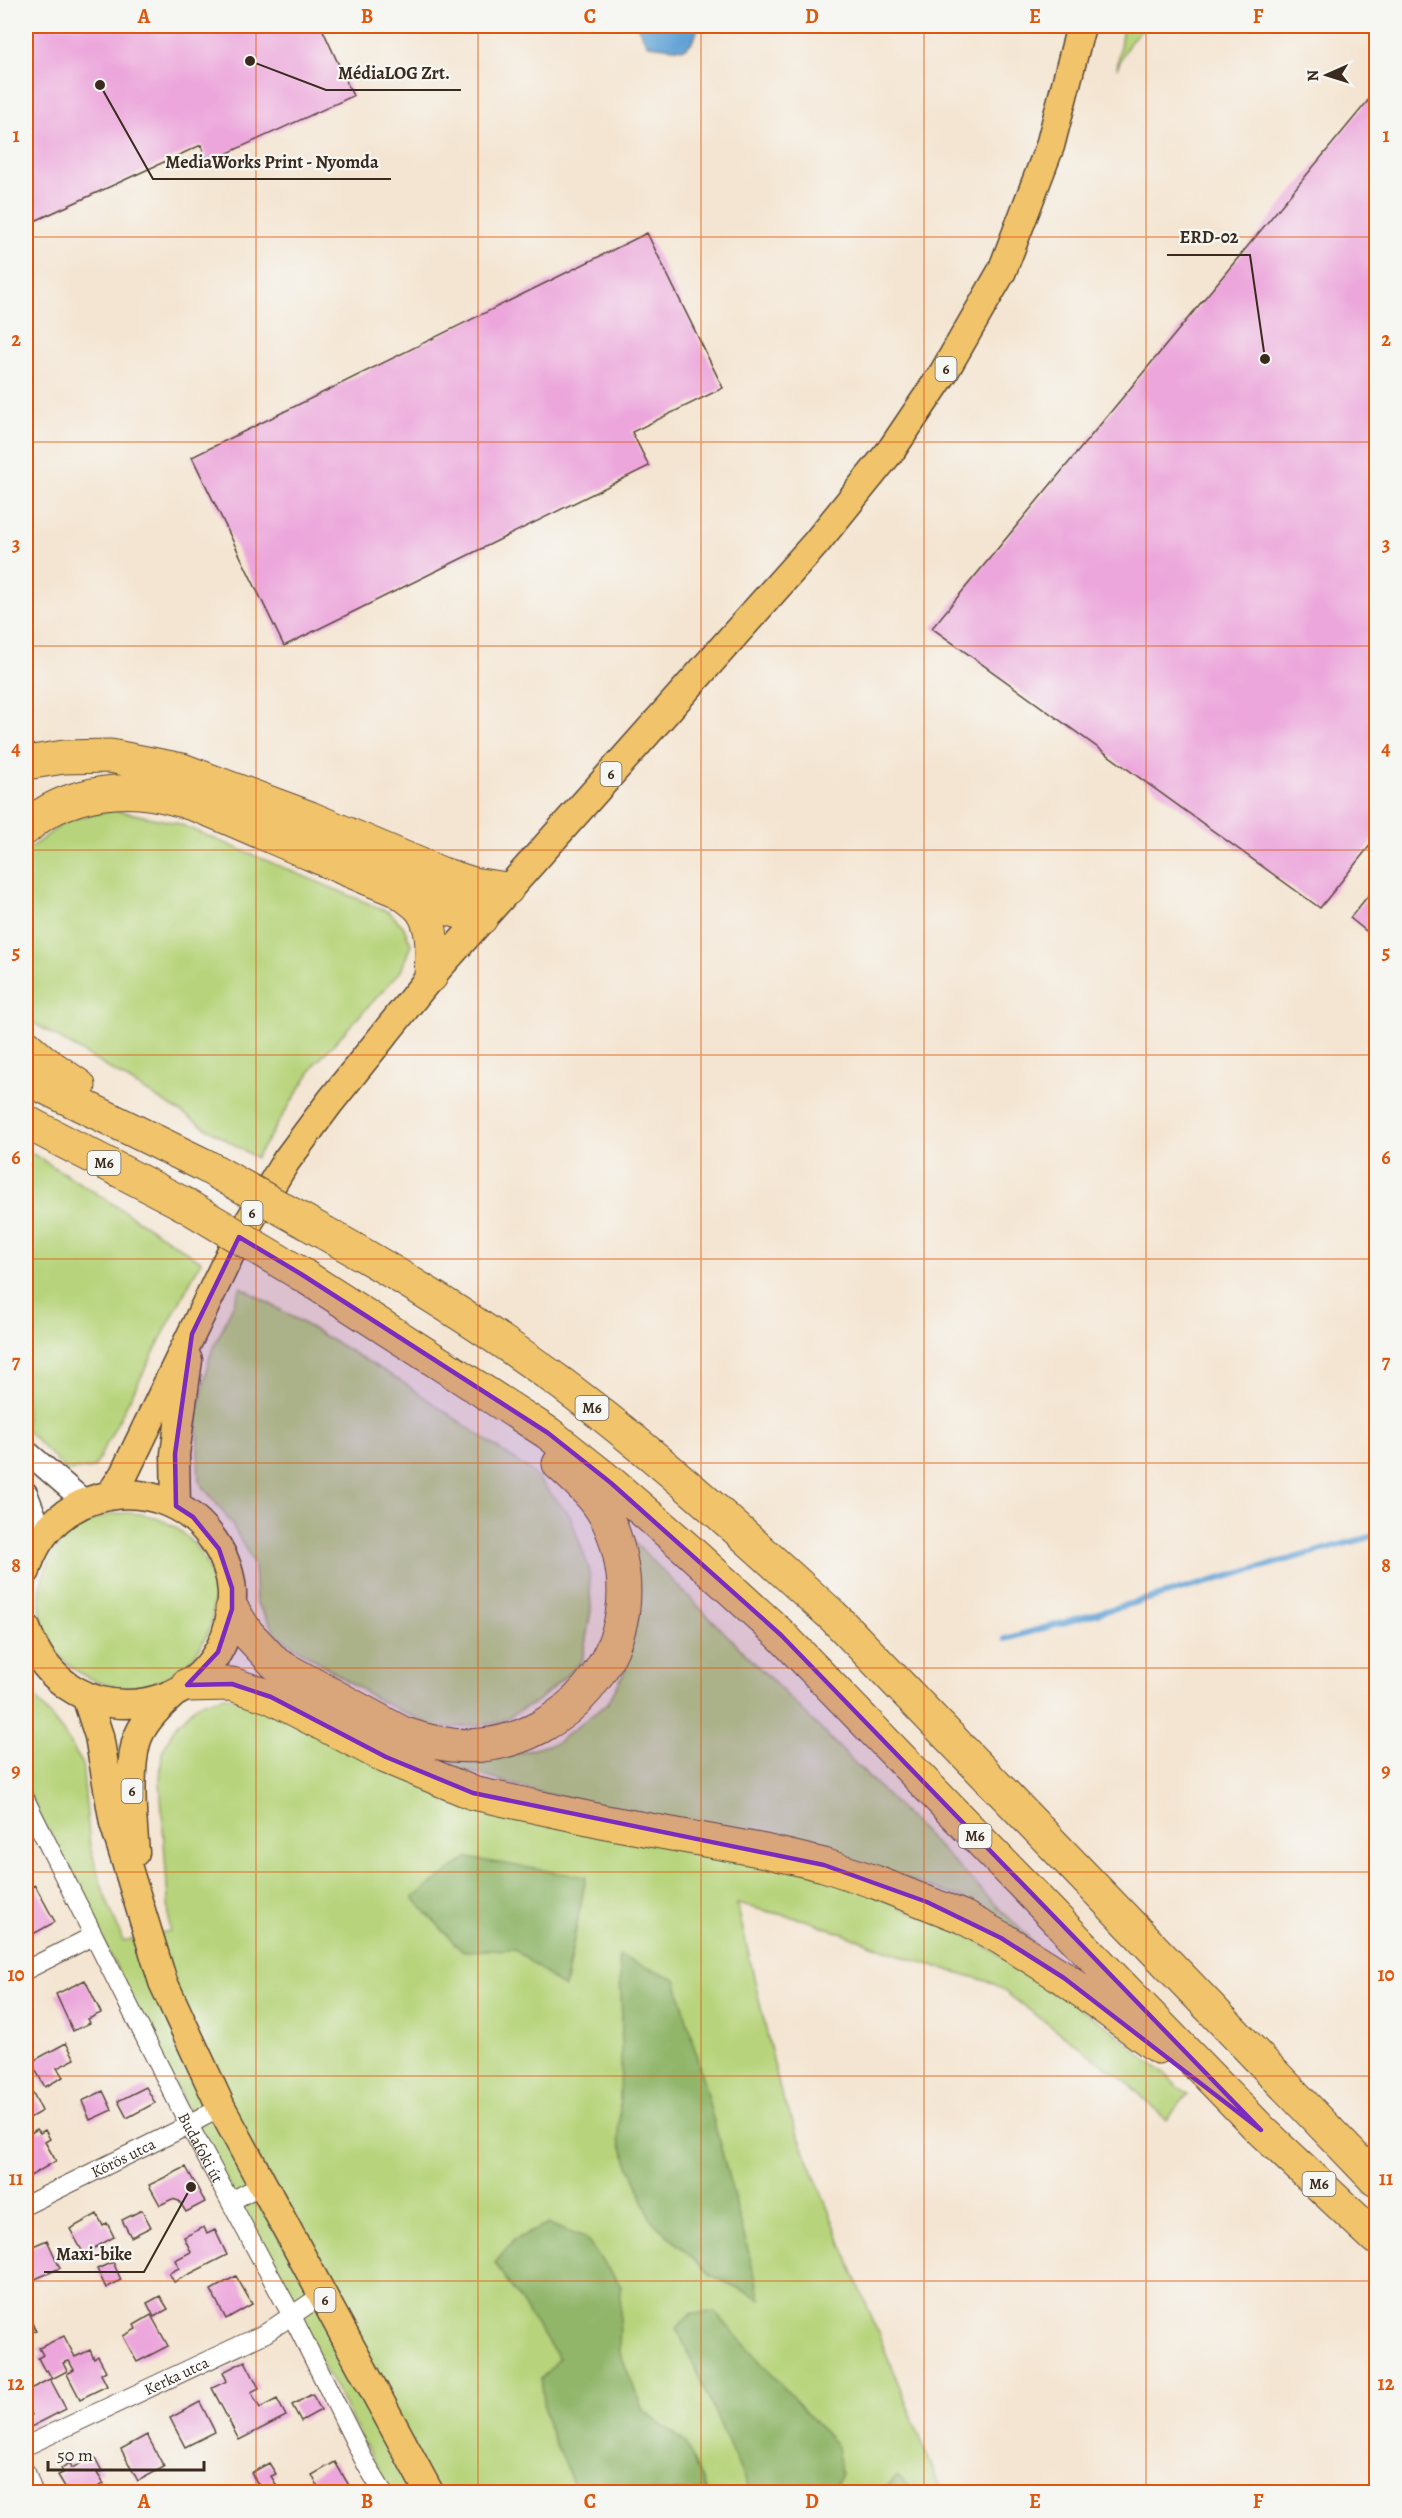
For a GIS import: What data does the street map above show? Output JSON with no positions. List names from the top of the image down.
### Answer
{
  "streets": {
    "highway": ["M6"],
    "main road": ["6"],
    "street": ["Budafoki út", "Körös utca", "Kerka utca"]
  },
  "crossings": [
    ["6", "Körös utca"],
    ["6", "Kerka utca"],
    ["Budafoki út", "Körös utca"],
    ["Budafoki út", "Kerka utca"]
  ],
  "places": [
    "MédiaLOG Zrt.",
    "MediaWorks Print - Nyomda",
    "ERD-02",
    "Maxi-bike"
  ],
  "scale_bar": "50 m",
  "north": "left",
  "grid": {
    "columns": [
      "A",
      "B",
      "C",
      "D",
      "E",
      "F"
    ],
    "rows": [
      "1",
      "2",
      "3",
      "4",
      "5",
      "6",
      "7",
      "8",
      "9",
      "10",
      "11",
      "12"
    ]
  }
}
